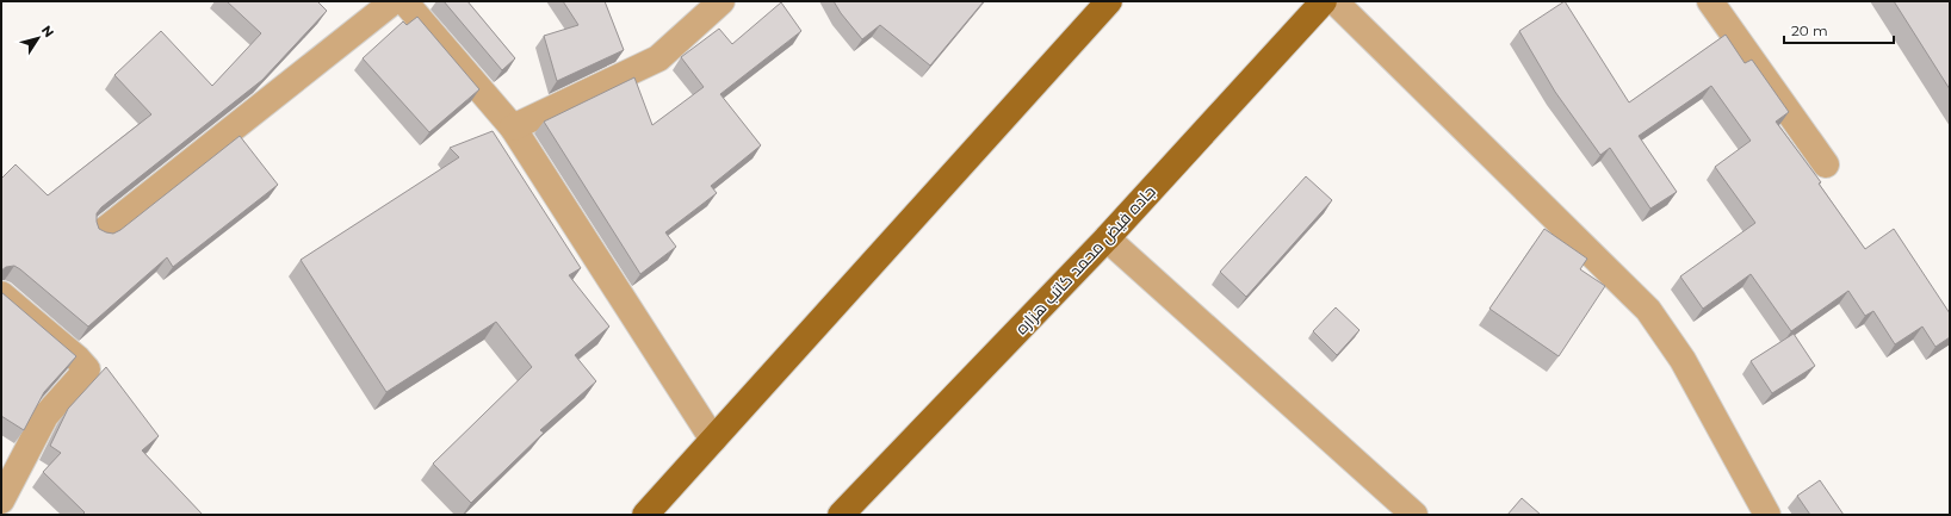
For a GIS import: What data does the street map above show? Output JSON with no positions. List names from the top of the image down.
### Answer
{
  "streets": {
    "main road": ["جاده فیض محمد کاتب هزاره"]
  },
  "scale_bar": "20 m",
  "north": "top right"
}
